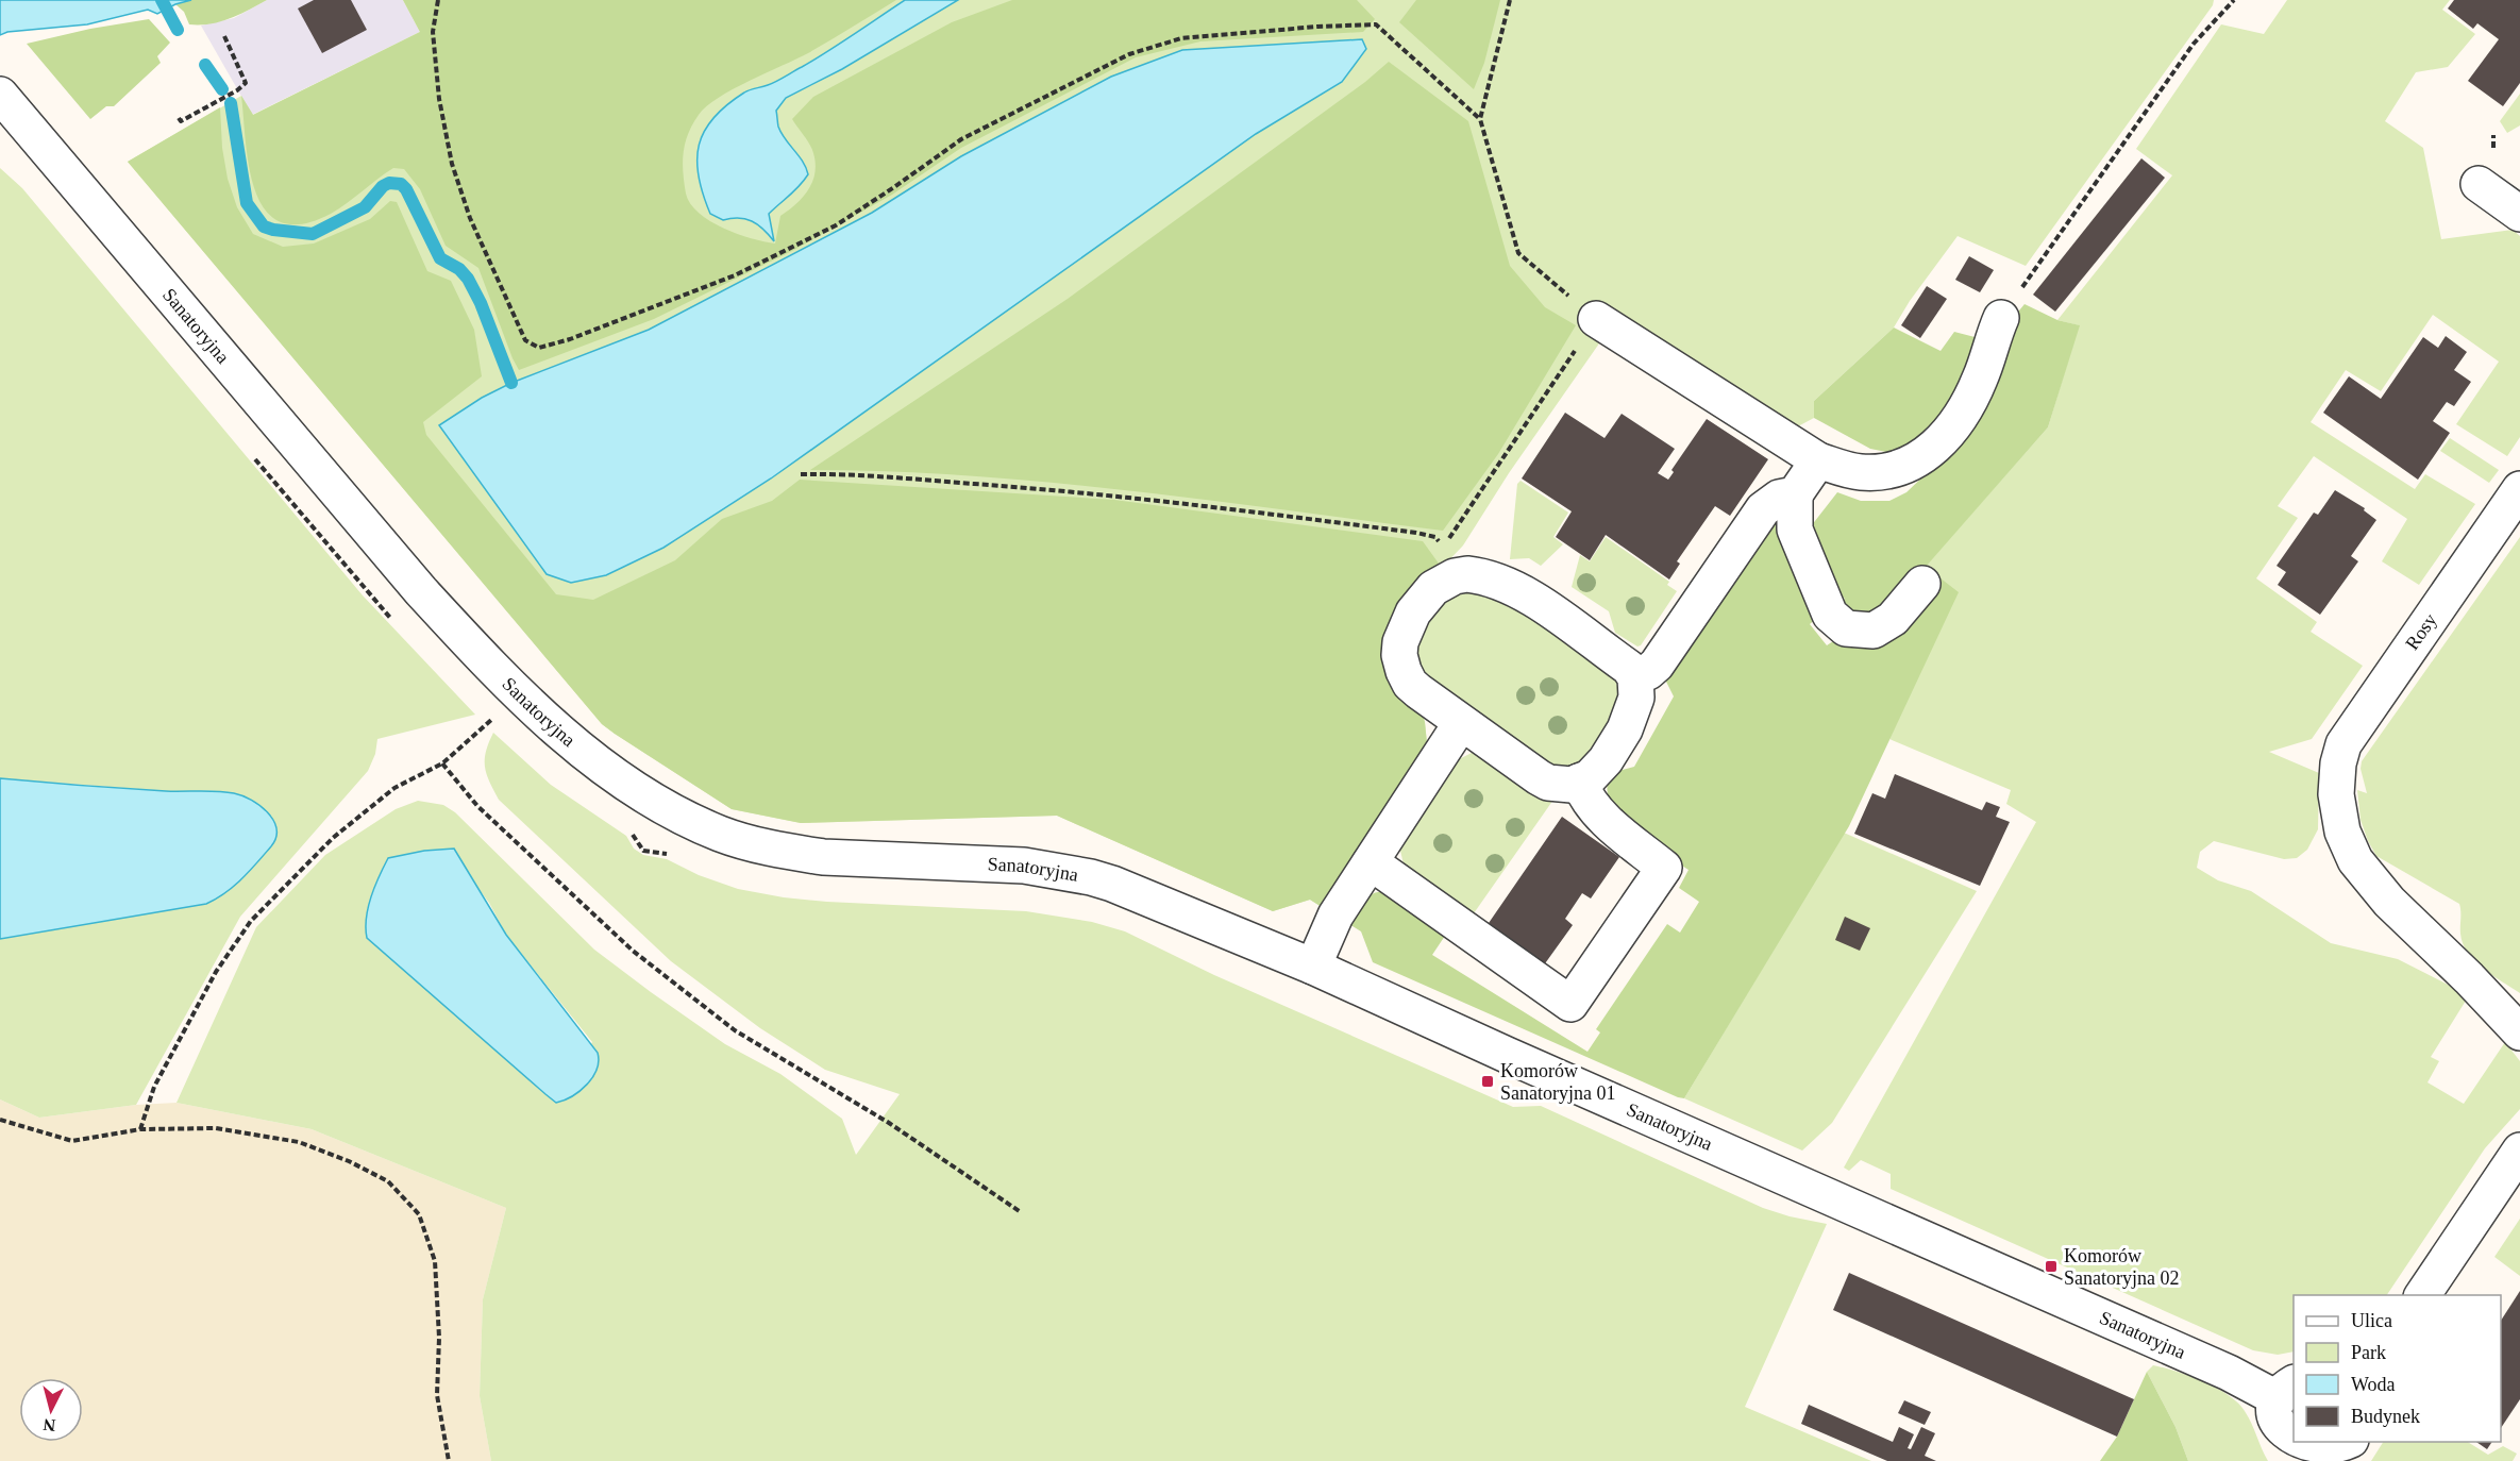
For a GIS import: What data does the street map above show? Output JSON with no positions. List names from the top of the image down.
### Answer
{
  "streets": {
    "street": ["Sanatoryjna", "Rosy"]
  },
  "places": {
    "transit": ["Komorów Sanatoryjna 01", "Komorów Sanatoryjna 02"]
  },
  "legend": [
    "Ulica",
    "Park",
    "Woda",
    "Budynek"
  ],
  "north": "bottom"
}
